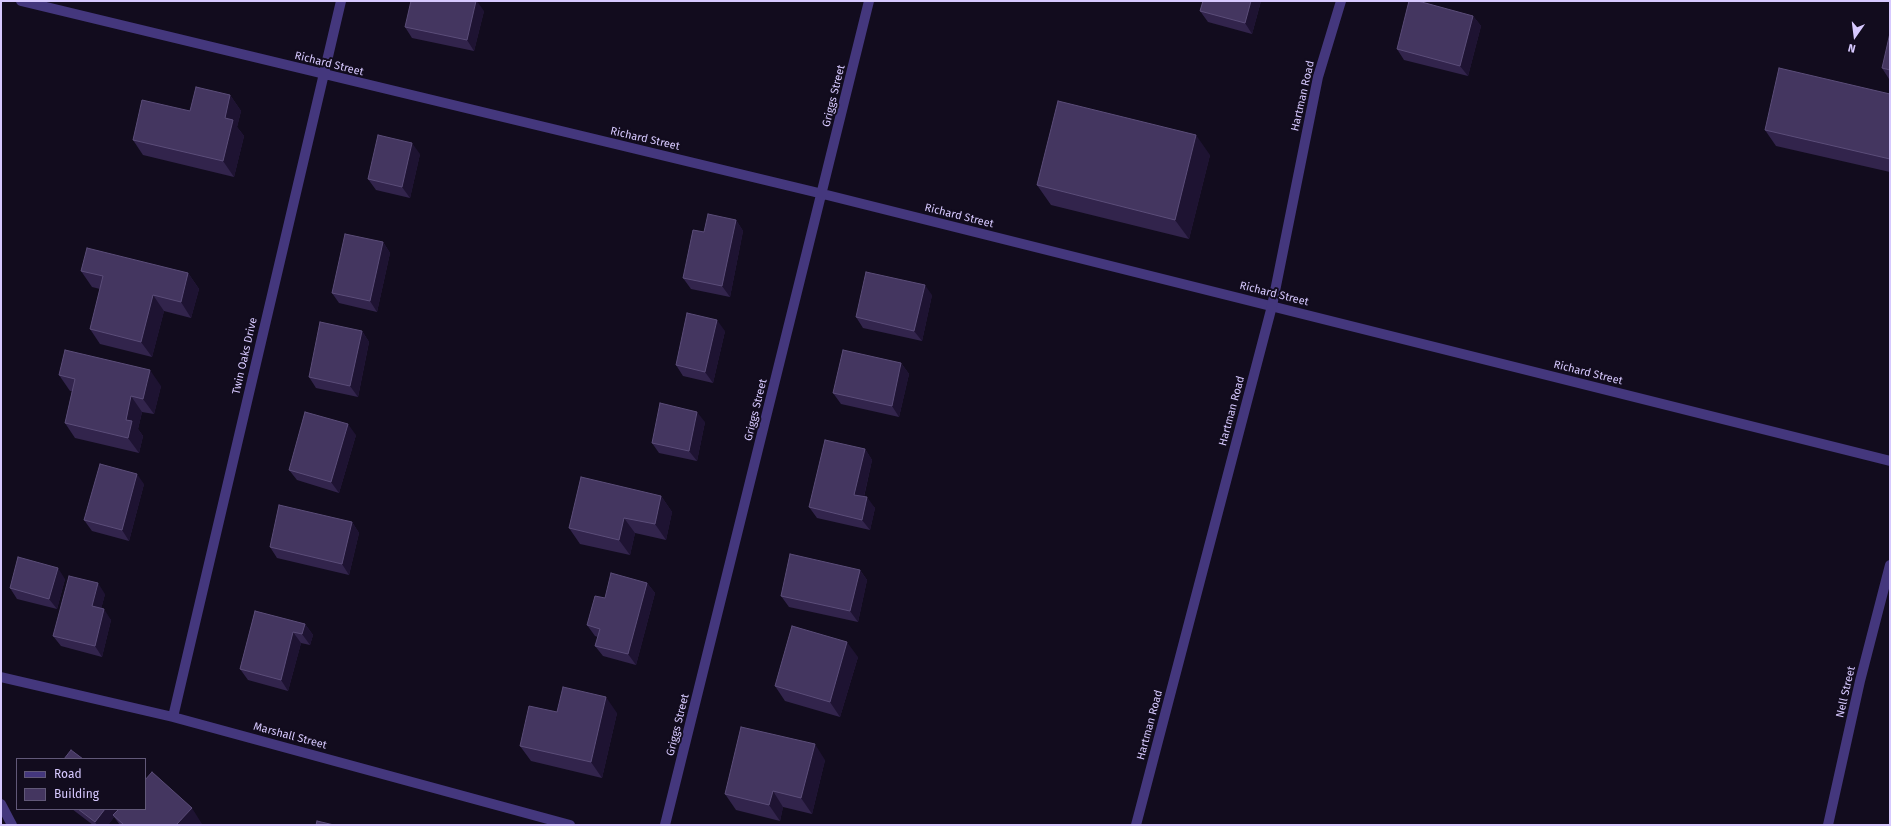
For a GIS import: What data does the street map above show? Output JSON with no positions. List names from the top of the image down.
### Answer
{
  "streets": {
    "street": [
      "Richard Street",
      "Griggs Street",
      "Hartman Road",
      "Twin Oaks Drive",
      "Nell Street",
      "Marshall Street"
    ]
  },
  "crossings": [
    ["Richard Street", "Griggs Street"],
    ["Richard Street", "Hartman Road"],
    ["Richard Street", "Twin Oaks Drive"],
    ["Twin Oaks Drive", "Marshall Street"]
  ],
  "legend": ["Road", "Building"],
  "north": "bottom"
}
